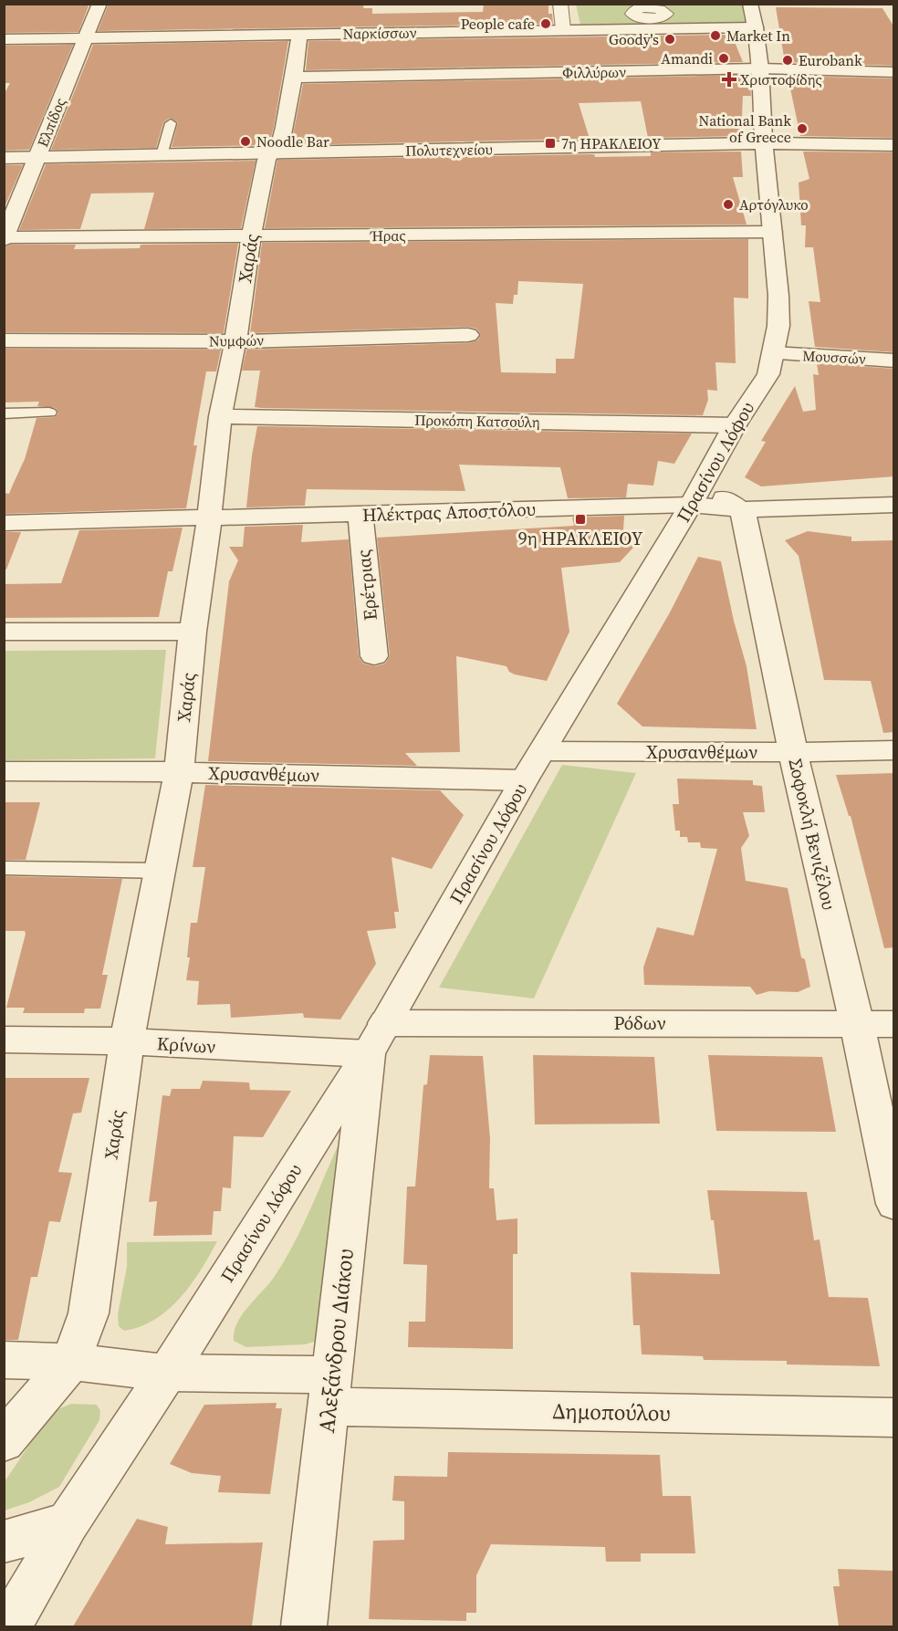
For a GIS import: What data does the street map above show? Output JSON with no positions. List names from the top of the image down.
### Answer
{
  "streets": {
    "street": [
      "Ναρκίσσων",
      "Φιλλύρων",
      "Ελπίδος",
      "Πολυτεχνείου",
      "Ήρας",
      "Χαράς",
      "Νυμφών",
      "Μουσσών",
      "Προκόπη Κατσούλη",
      "Πρασίνου Λόφου",
      "Ηλέκτρας Αποστόλου",
      "Ερέτριας",
      "Χρυσανθέμων",
      "Σοφοκλή Βενιζέλου",
      "Ρόδων",
      "Κρίνων",
      "Αλεξάνδρου Διάκου",
      "Δημοπούλου"
    ]
  },
  "crossings": [
    ["Ναρκίσσων", "Ελπίδος"],
    ["Ναρκίσσων", "Χαράς"],
    ["Ναρκίσσων", "Πρασίνου Λόφου"],
    ["Φιλλύρων", "Χαράς"],
    ["Φιλλύρων", "Πρασίνου Λόφου"],
    ["Ελπίδος", "Πολυτεχνείου"],
    ["Ελπίδος", "Ήρας"],
    ["Πολυτεχνείου", "Χαράς"],
    ["Πολυτεχνείου", "Πρασίνου Λόφου"],
    ["Ήρας", "Χαράς"],
    ["Ήρας", "Πρασίνου Λόφου"],
    ["Χαράς", "Νυμφών"],
    ["Χαράς", "Προκόπη Κατσούλη"],
    ["Χαράς", "Ηλέκτρας Αποστόλου"],
    ["Χαράς", "Χρυσανθέμων"],
    ["Χαράς", "Κρίνων"],
    ["Χαράς", "Δημοπούλου"],
    ["Μουσσών", "Πρασίνου Λόφου"],
    ["Προκόπη Κατσούλη", "Πρασίνου Λόφου"],
    ["Πρασίνου Λόφου", "Ηλέκτρας Αποστόλου"],
    ["Πρασίνου Λόφου", "Χρυσανθέμων"],
    ["Πρασίνου Λόφου", "Ρόδων"],
    ["Πρασίνου Λόφου", "Κρίνων"],
    ["Πρασίνου Λόφου", "Αλεξάνδρου Διάκου"],
    ["Πρασίνου Λόφου", "Δημοπούλου"],
    ["Ηλέκτρας Αποστόλου", "Ερέτριας"],
    ["Ηλέκτρας Αποστόλου", "Σοφοκλή Βενιζέλου"],
    ["Χρυσανθέμων", "Σοφοκλή Βενιζέλου"],
    ["Σοφοκλή Βενιζέλου", "Ρόδων"],
    ["Ρόδων", "Κρίνων"],
    ["Ρόδων", "Αλεξάνδρου Διάκου"],
    ["Κρίνων", "Αλεξάνδρου Διάκου"],
    ["Αλεξάνδρου Διάκου", "Δημοπούλου"]
  ],
  "places": {
    "other": [
      "People cafe",
      "Market In",
      "Goody's",
      "Amandi",
      "Eurobank",
      "National Bank of Greece",
      "Noodle Bar",
      "Αρτόγλυκο"
    ],
    "health": ["Χριστοφίδης"],
    "transit": ["7η ΗΡΑΚΛΕΙΟΥ", "9η ΗΡΑΚΛΕΙΟΥ"]
  }
}
